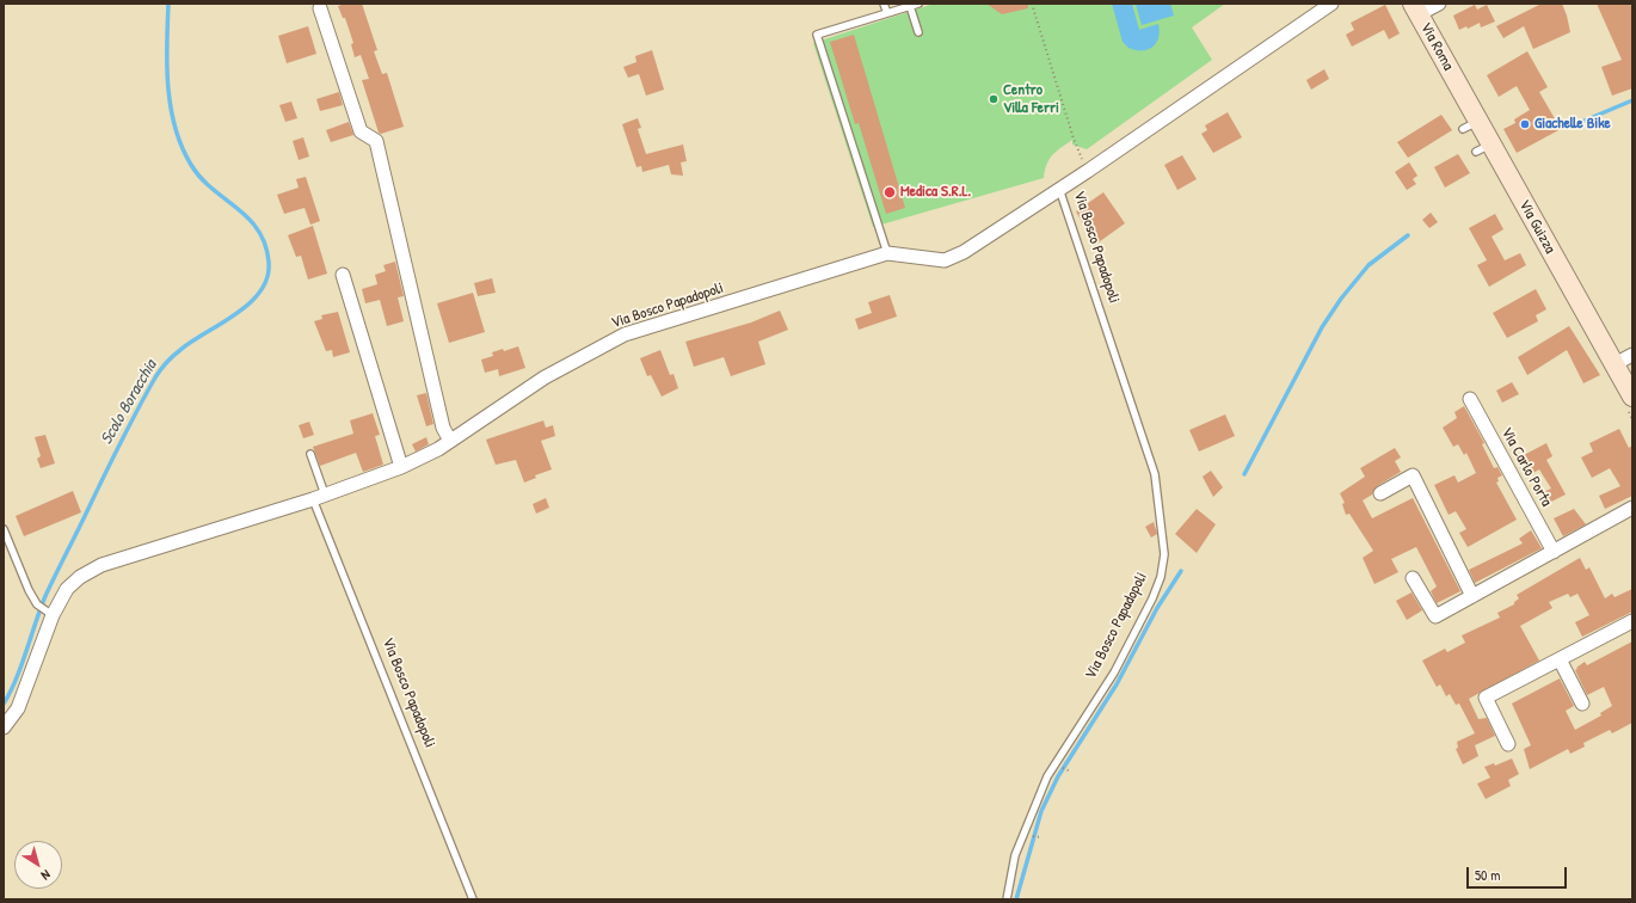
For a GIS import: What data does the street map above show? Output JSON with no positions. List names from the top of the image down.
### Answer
{
  "streets": {
    "main road": ["Via Roma", "Via Guizza"],
    "street": ["Via Bosco Papadopoli", "Via Carlo Porta"]
  },
  "crossings": [
    ["Via Roma", "Via Guizza"]
  ],
  "water": ["Scolo Boracchia"],
  "places": ["Centro Villa Ferri", "Giachelle Bike", "Medica S.R.L."],
  "scale_bar": "50 m",
  "north": "bottom right"
}
